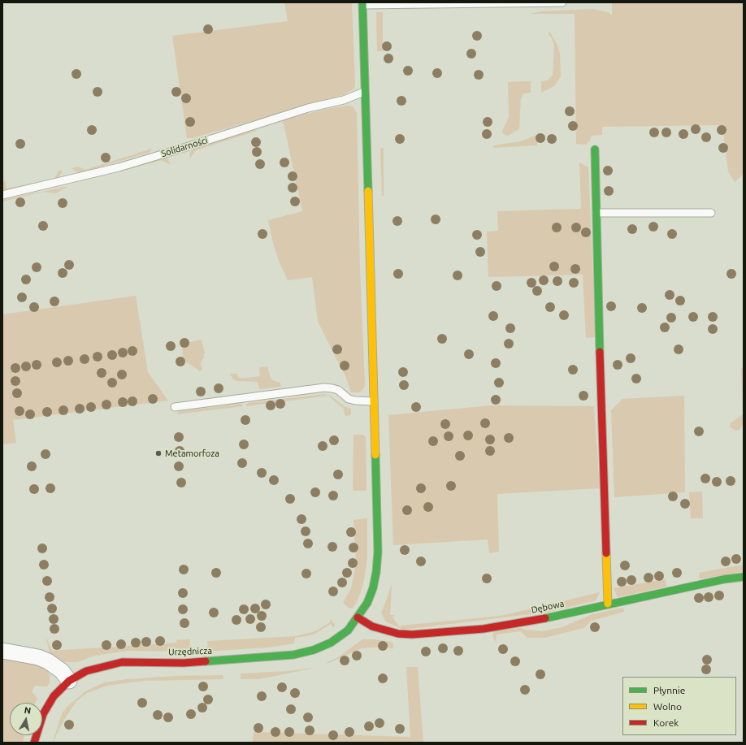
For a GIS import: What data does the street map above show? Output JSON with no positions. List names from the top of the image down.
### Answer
{
  "streets": {
    "street": ["Dębowa", "Urzędnicza"],
    "lane": ["Solidarności"]
  },
  "crossings": [
    ["Solidarności", "Urzędnicza"],
    ["Dębowa", "Urzędnicza"]
  ],
  "places": ["Metamorfoza"],
  "legend": ["Płynnie", "Wolno", "Korek"],
  "north": "top"
}
